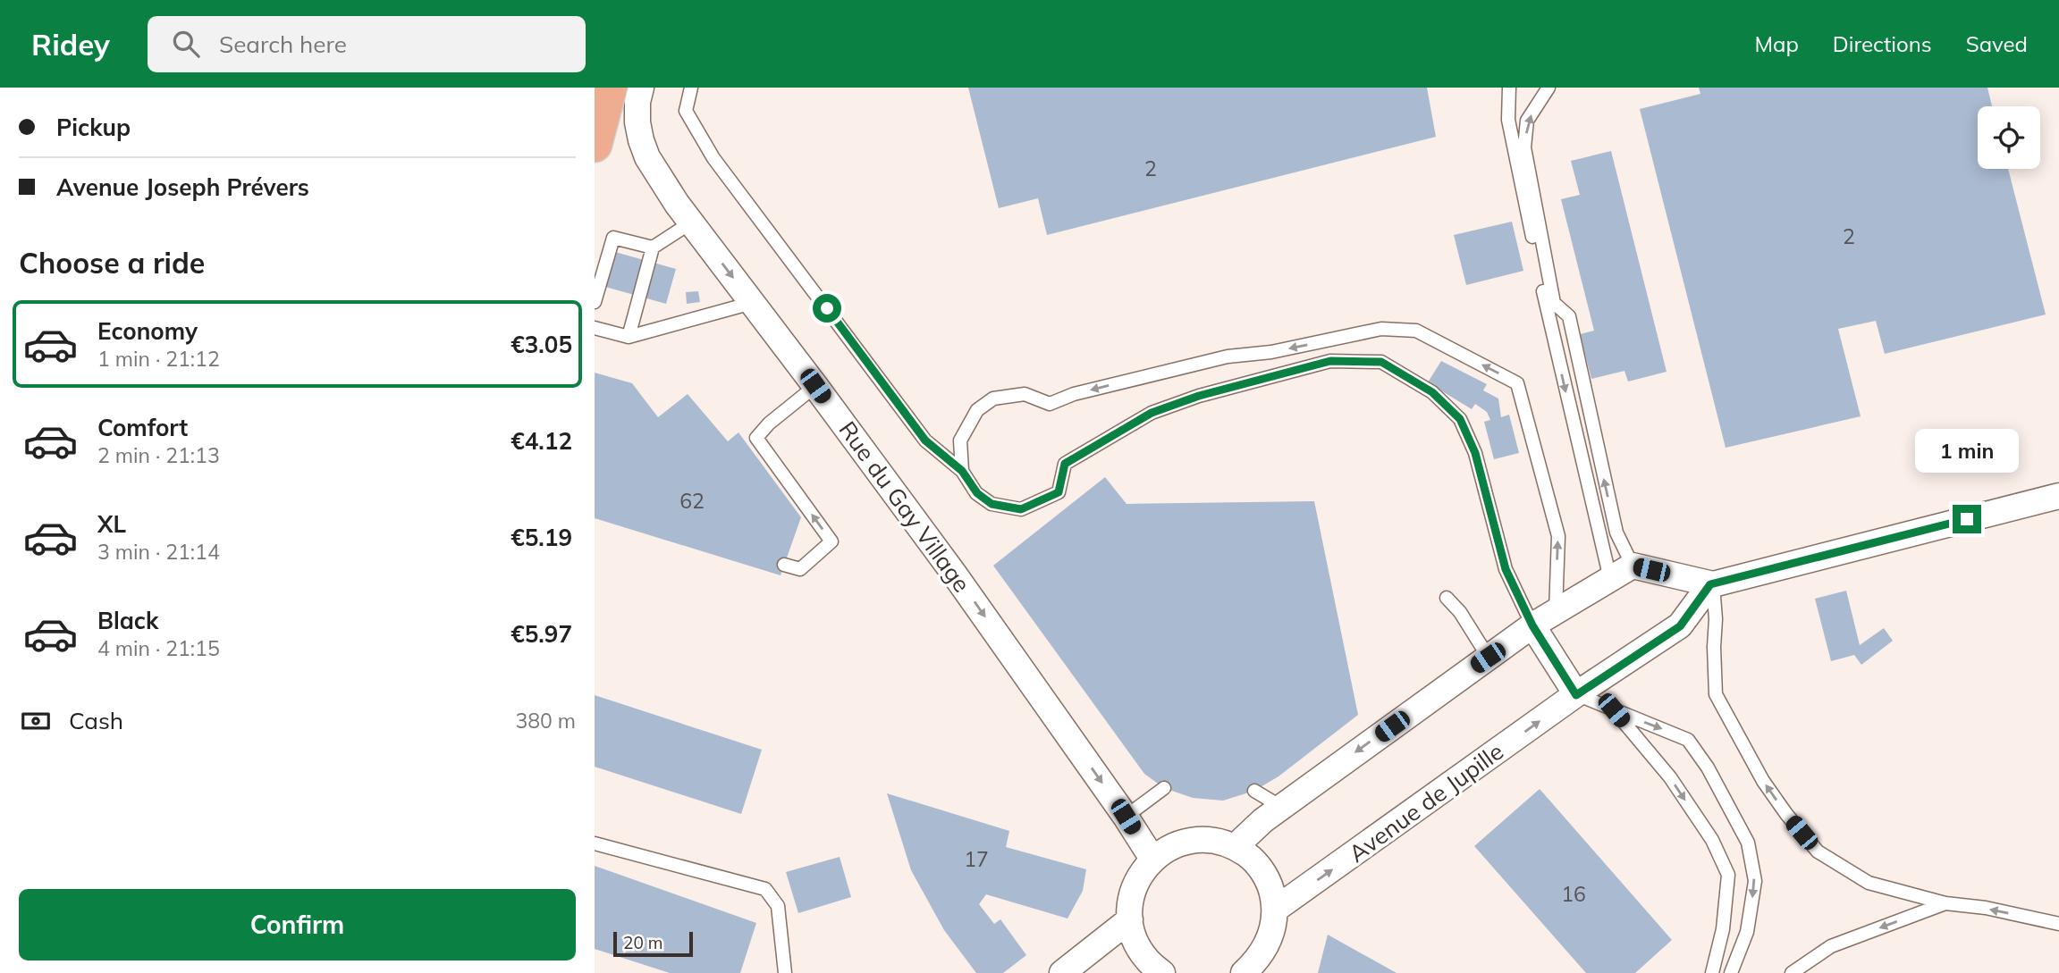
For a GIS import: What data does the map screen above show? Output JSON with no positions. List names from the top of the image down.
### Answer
{
  "streets": {
    "street": ["Rue du Gay Village", "Avenue de Jupille"]
  },
  "one_way": ["Rue du Gay Village"],
  "house_numbers": [
    "2",
    "2",
    "62",
    "17",
    "16"
  ],
  "scale_bar": "20 m",
  "page": {
    "header": "Ridey",
    "search": "Search here",
    "nav": ["Map", "Directions", "Saved"],
    "banner": ["Pickup", "Avenue Joseph Prévers"],
    "heading": "Choose a ride",
    "list": [
      {
        "name": "Economy",
        "note": "1 min · 21:12",
        "value": "€3.05"
      },
      {
        "name": "Comfort",
        "note": "2 min · 21:13",
        "value": "€4.12"
      },
      {
        "name": "XL",
        "note": "3 min · 21:14",
        "value": "€5.19"
      },
      {
        "name": "Black",
        "note": "4 min · 21:15",
        "value": "€5.97"
      }
    ],
    "bubble": "1 min",
    "pay": ["Cash", "380 m"],
    "buttons": "Confirm",
    "scale": "20 m"
  }
}
